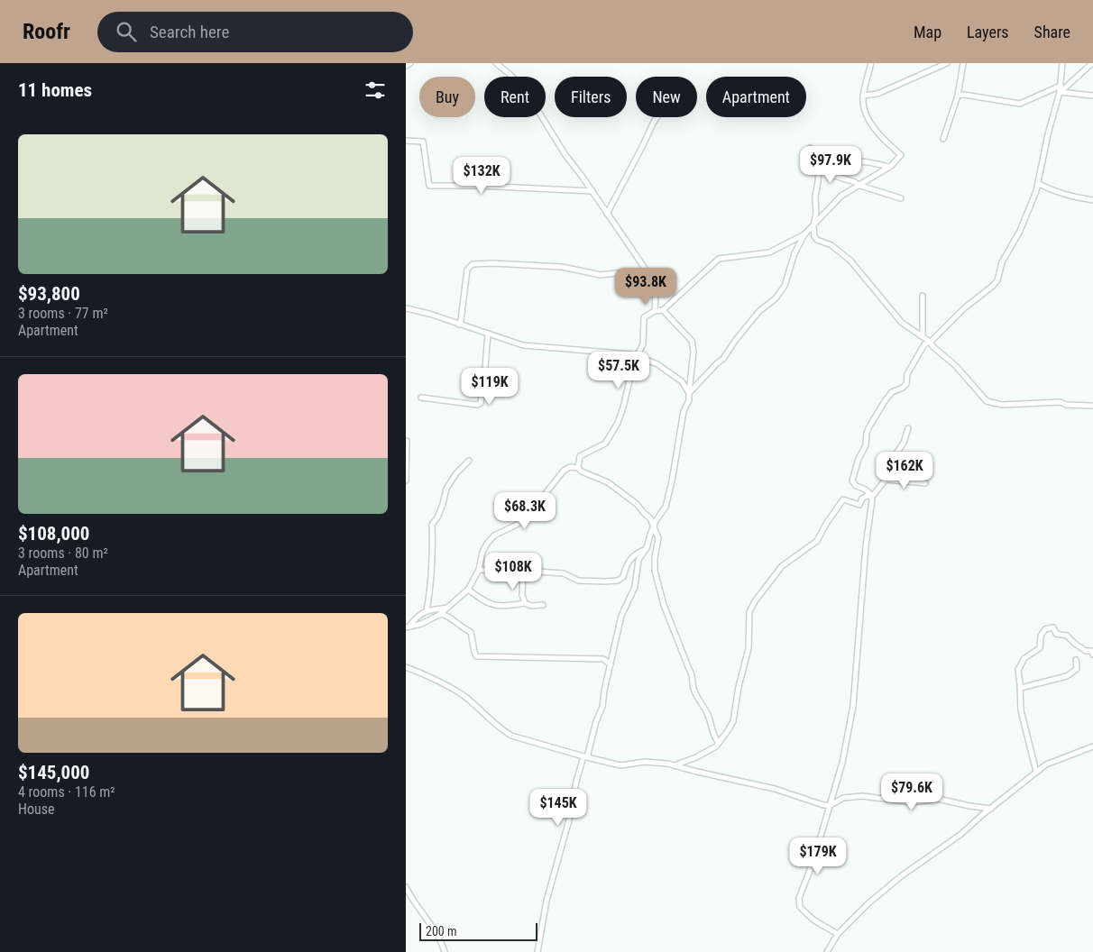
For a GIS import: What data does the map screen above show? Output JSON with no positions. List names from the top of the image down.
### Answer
{
  "scale_bar": "200 m",
  "page": {
    "header": "Roofr",
    "search": "Search here",
    "nav": ["Map", "Layers", "Share"],
    "heading": "11 homes",
    "chip": [
      "Buy",
      "Rent",
      "Filters",
      "New",
      "Apartment"
    ],
    "list": [
      {
        "name": "$93,800",
        "note": "3 rooms · 77 m² · Apartment"
      },
      {
        "name": "$108,000",
        "note": "3 rooms · 80 m² · Apartment"
      },
      {
        "name": "$145,000",
        "note": "4 rooms · 116 m² · House"
      }
    ],
    "price": [
      "$97.9K",
      "$132K",
      "$93.8K",
      "$57.5K",
      "$119K",
      "$162K",
      "$68.3K",
      "$108K",
      "$79.6K",
      "$145K",
      "$179K"
    ],
    "scale": "200 m"
  }
}
